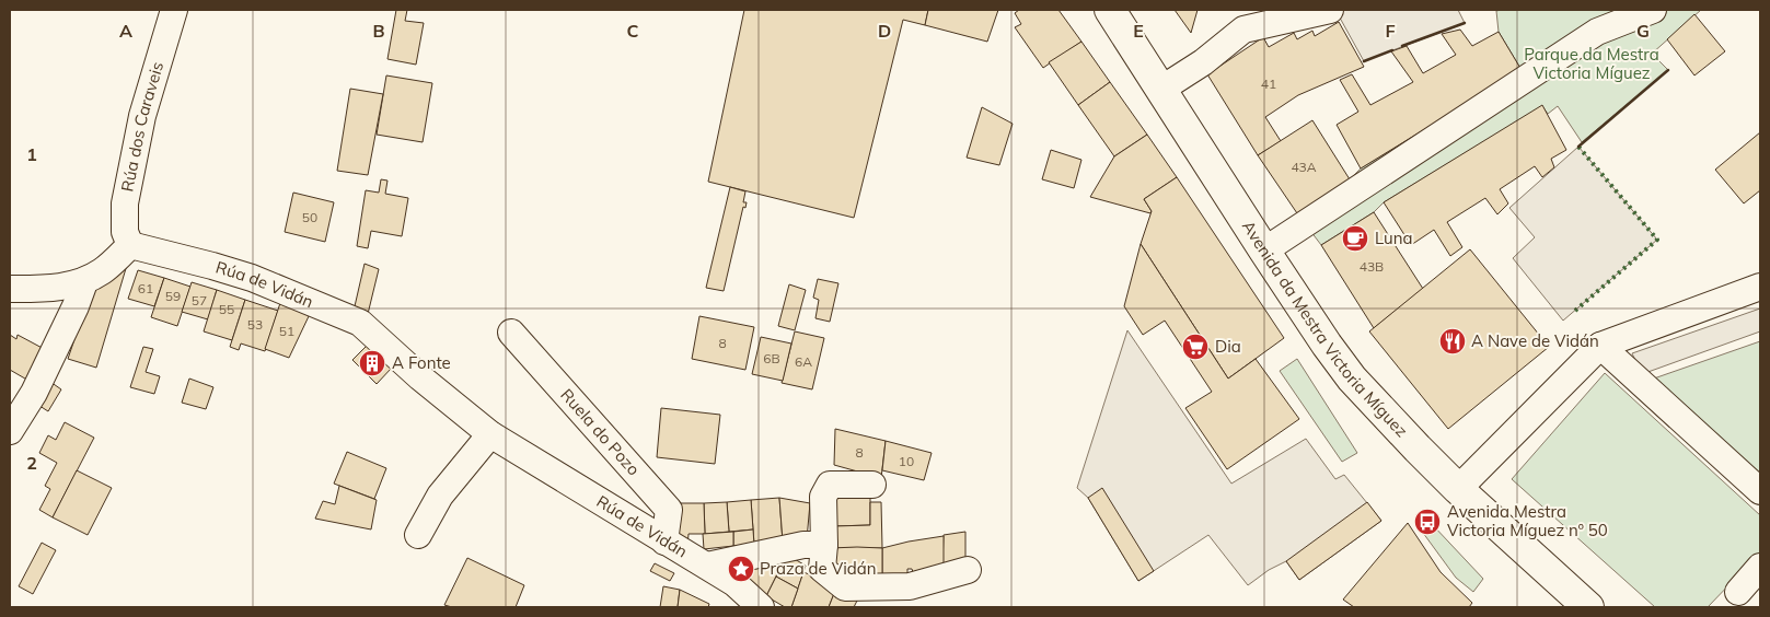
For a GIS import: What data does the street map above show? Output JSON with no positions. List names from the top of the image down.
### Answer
{
  "streets": {
    "main road": ["Avenida da Mestra Victoria Míguez"],
    "street": ["Rúa dos Caraveis", "Rúa de Vidán", "Ruela do Pozo"]
  },
  "crossings": [
    ["Rúa dos Caraveis", "Rúa de Vidán"],
    ["Rúa de Vidán", "Ruela do Pozo"]
  ],
  "parks": ["Parque da Mestra Victoria Míguez"],
  "places": {
    "cafe": ["Luna"],
    "restaurant": ["A Nave de Vidán"],
    "supermarket": ["Dia"],
    "building": ["A Fonte"],
    "bus stop": ["Avenida Mestra Victoria Míguez nº 50"],
    "place": ["Praza de Vidán"]
  },
  "house_numbers": [
    "41",
    "43A",
    "50",
    "43B",
    "61",
    "59",
    "57",
    "55",
    "53",
    "51",
    "8",
    "6B",
    "6A",
    "8",
    "10"
  ],
  "grid": {
    "columns": [
      "A",
      "B",
      "C",
      "D",
      "E",
      "F",
      "G"
    ],
    "rows": ["1", "2"]
  }
}
